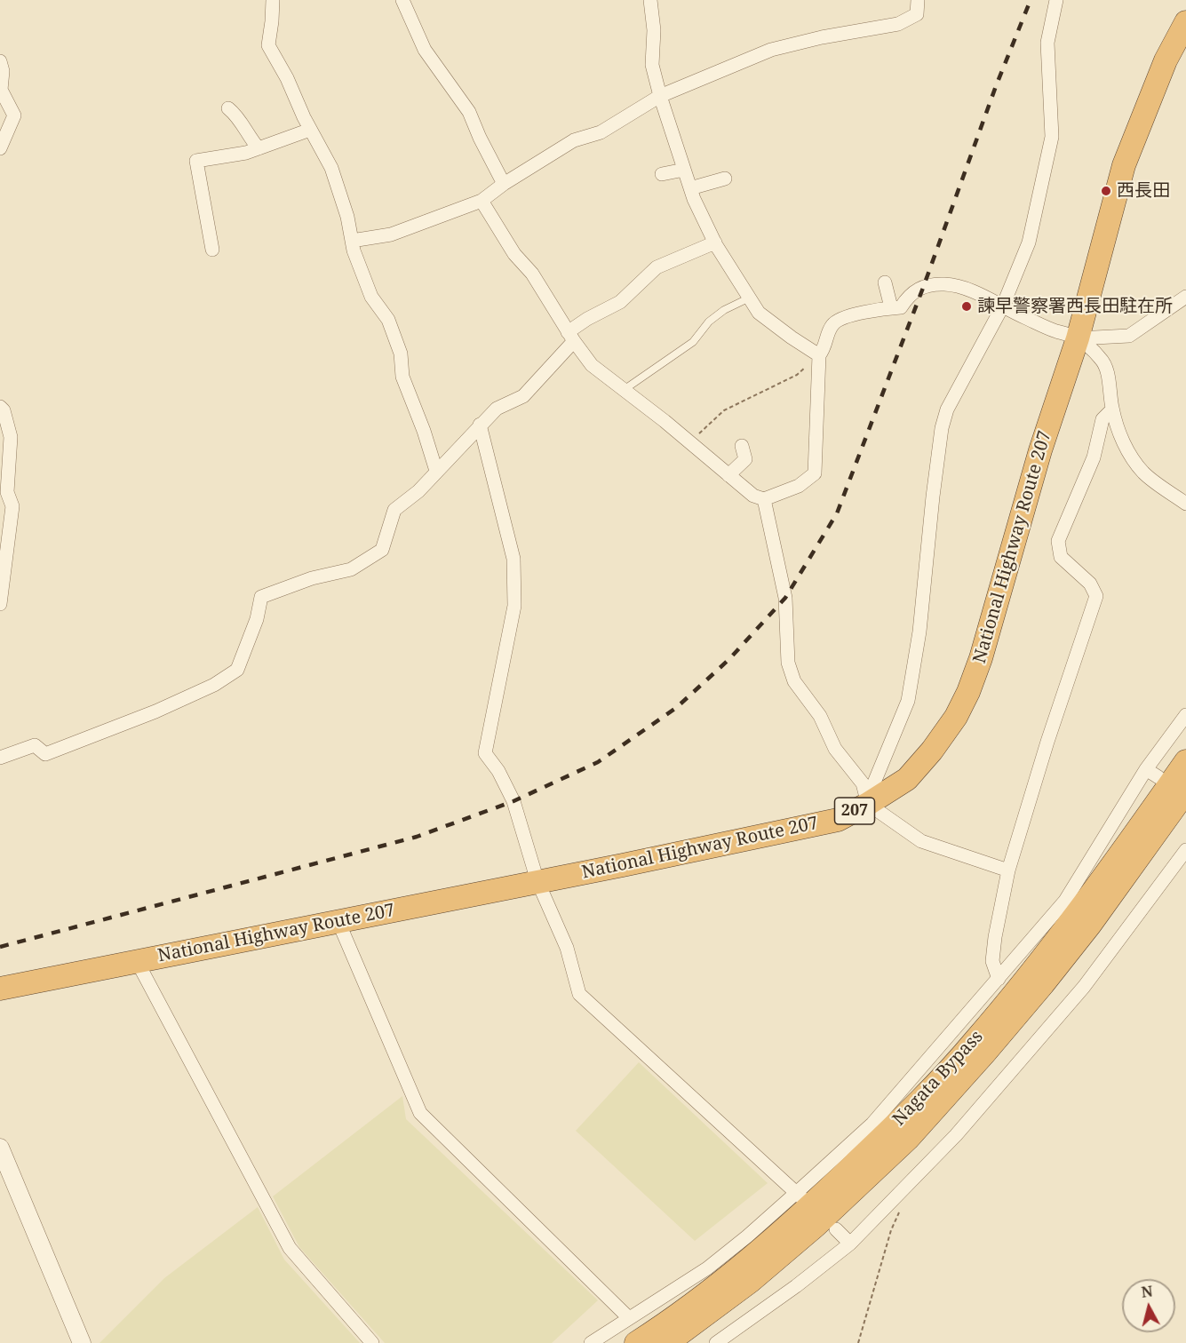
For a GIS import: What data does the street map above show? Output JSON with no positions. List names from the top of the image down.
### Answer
{
  "streets": {
    "highway": ["National Highway Route 207", "207", "Nagata Bypass"]
  },
  "places": ["西長田", "諫早警察署西長田駐在所"],
  "north": "top"
}
